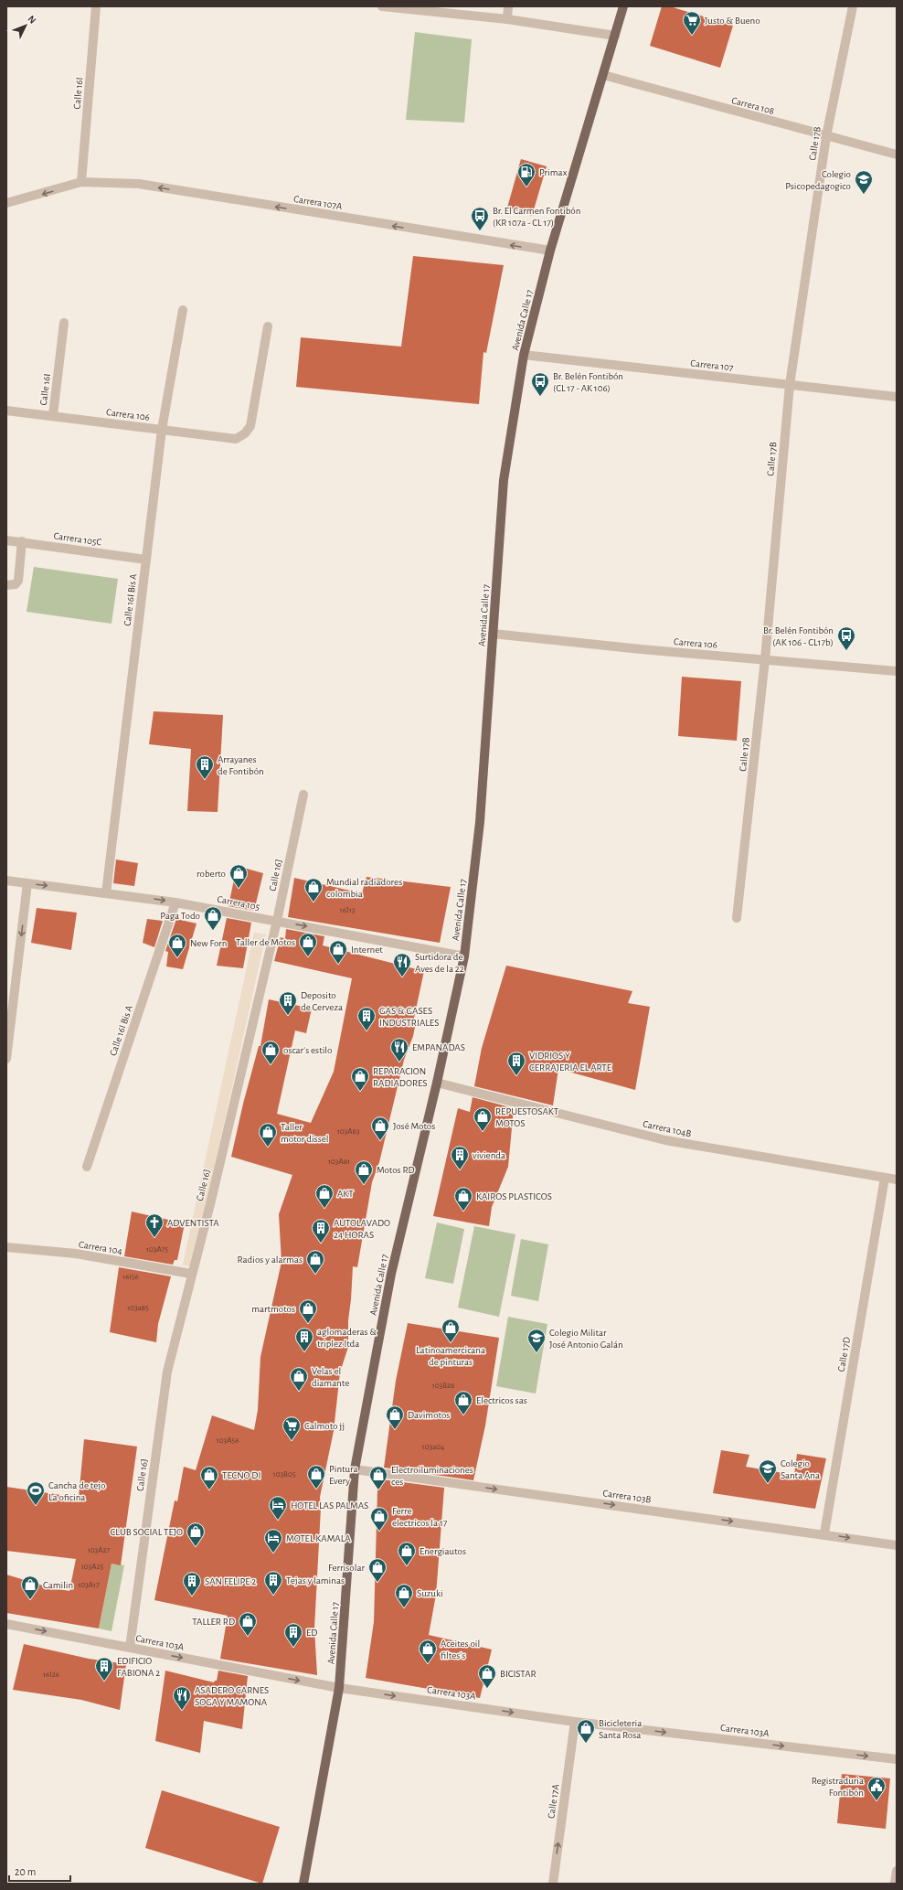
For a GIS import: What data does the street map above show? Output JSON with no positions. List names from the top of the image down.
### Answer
{
  "streets": {
    "main road": ["Avenida Calle 17"],
    "street": [
      "Calle 16I",
      "Carrera 108",
      "Calle 17B",
      "Carrera 107A",
      "Carrera 107",
      "Carrera 106",
      "Carrera 105C",
      "Calle 16I Bis A",
      "Calle 16J",
      "Carrera 105",
      "Carrera 104B",
      "Carrera 104",
      "Calle 17D",
      "Carrera 103B",
      "Carrera 103A",
      "Calle 17A"
    ]
  },
  "crossings": [
    ["Calle 16I", "Carrera 107A"],
    ["Calle 16I", "Carrera 106"],
    ["Carrera 108", "Calle 17B"],
    ["Carrera 108", "Avenida Calle 17"],
    ["Calle 17B", "Carrera 107"],
    ["Calle 17B", "Carrera 106"],
    ["Carrera 107A", "Avenida Calle 17"],
    ["Avenida Calle 17", "Carrera 107"],
    ["Avenida Calle 17", "Carrera 106"],
    ["Avenida Calle 17", "Carrera 105"],
    ["Avenida Calle 17", "Carrera 104B"],
    ["Avenida Calle 17", "Carrera 103B"],
    ["Avenida Calle 17", "Carrera 103A"],
    ["Carrera 106", "Calle 16I Bis A"],
    ["Carrera 105C", "Calle 16I Bis A"],
    ["Calle 16I Bis A", "Carrera 105"],
    ["Calle 16J", "Carrera 105"],
    ["Calle 16J", "Carrera 104"],
    ["Calle 16J", "Carrera 103A"],
    ["Carrera 104B", "Calle 17D"],
    ["Calle 17D", "Carrera 103B"],
    ["Carrera 103A", "Calle 17A"]
  ],
  "one_way": [
    "Carrera 107A",
    "Carrera 105",
    "Carrera 103B",
    "Carrera 103A",
    "Calle 17A"
  ],
  "places": {
    "supermarket": ["Justo & Bueno", "Calmoto jj"],
    "fuel station": ["Primax"],
    "school or university": ["Colegio Psicopedagogico", "Colegio Militar José Antonio Galán", "Colegio Santa Ana"],
    "bus stop": ["Br. El Carmen Fontibón (KR 107a - CL 17)", "Br. Belén Fontibón (CL 17 - AK 106)", "Br. Belén Fontibón (AK 106 - CL17b)"],
    "building": [
      "Arrayanes de Fontibón",
      "Deposito de Cerveza",
      "GAS & GASES INDUSTRIALES",
      "VIDRIOS Y CERRAJERIA EL ARTE",
      "vivienda",
      "AUTOLAVADO 24 HORAS",
      "aglomaderas & triplez ltda",
      "Tejas y laminas",
      "SAN FELIPE 2",
      "ED",
      "EDIFICIO FABIONA 2"
    ],
    "shop": [
      "roberto",
      "Mundial radiadores colombia",
      "Paga Todo",
      "Taller de Motos",
      "New Forn",
      "Internet",
      "oscar's estilo",
      "REPARACION RADIADORES",
      "REPUESTOSAKT MOTOS",
      "José Motos",
      "Taller motor dissel",
      "Motos RD",
      "AKT",
      "KAIROS PLASTICOS",
      "Radios y alarmas",
      "martmotos",
      "Latinoamercicana de pinturas",
      "Velas el diamante",
      "Electricos sas",
      "Davimotos",
      "Pintura Every",
      "TECNO DI",
      "Electroiluminaciones ces",
      "Ferre electricos la 17",
      "CLUB SOCIAL TEJO",
      "Energiautos",
      "Ferrisolar",
      "Camilin",
      "Suzuki",
      "TALLER RD",
      "Aceites oil filtes's",
      "BICISTAR",
      "Bicicleteria Santa Rosa"
    ],
    "restaurant": ["Surtidora de Aves de la 22", "EMPANADAS", "ASADERO CARNES SOGA Y MAMONA"],
    "church": ["ADVENTISTA"],
    "sports": ["Cancha de tejo La oficina"],
    "hotel": ["HOTEL LAS PALMAS", "MOTEL KAMALA"],
    "public building": ["Registraduria Fontibón"]
  },
  "house_numbers": [
    "16J13",
    "103A83",
    "103A81",
    "103A75",
    "16i56",
    "103a85",
    "103B28",
    "103A56",
    "103a04",
    "103B05",
    "103A27",
    "103A25",
    "103A17",
    "16I26"
  ],
  "scale_bar": "20 m",
  "north": "top right"
}
